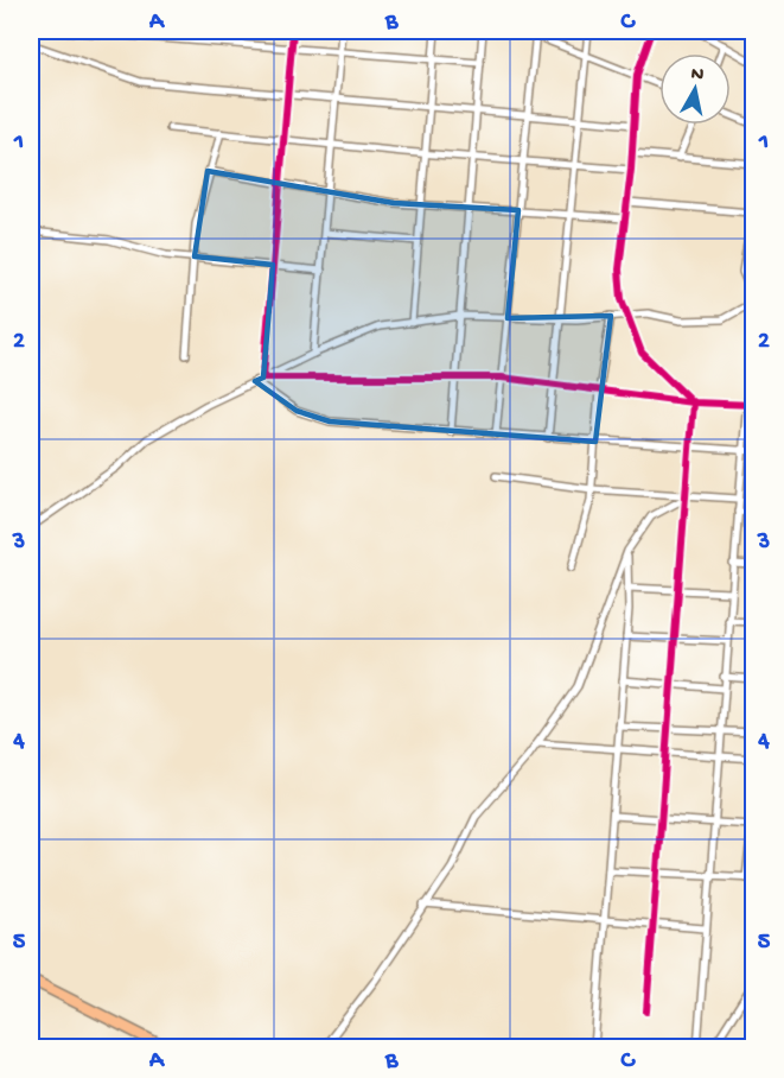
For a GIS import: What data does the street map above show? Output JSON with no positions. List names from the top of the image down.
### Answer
{
  "north": "top",
  "grid": {
    "columns": ["A", "B", "C"],
    "rows": [
      "1",
      "2",
      "3",
      "4",
      "5"
    ]
  }
}
